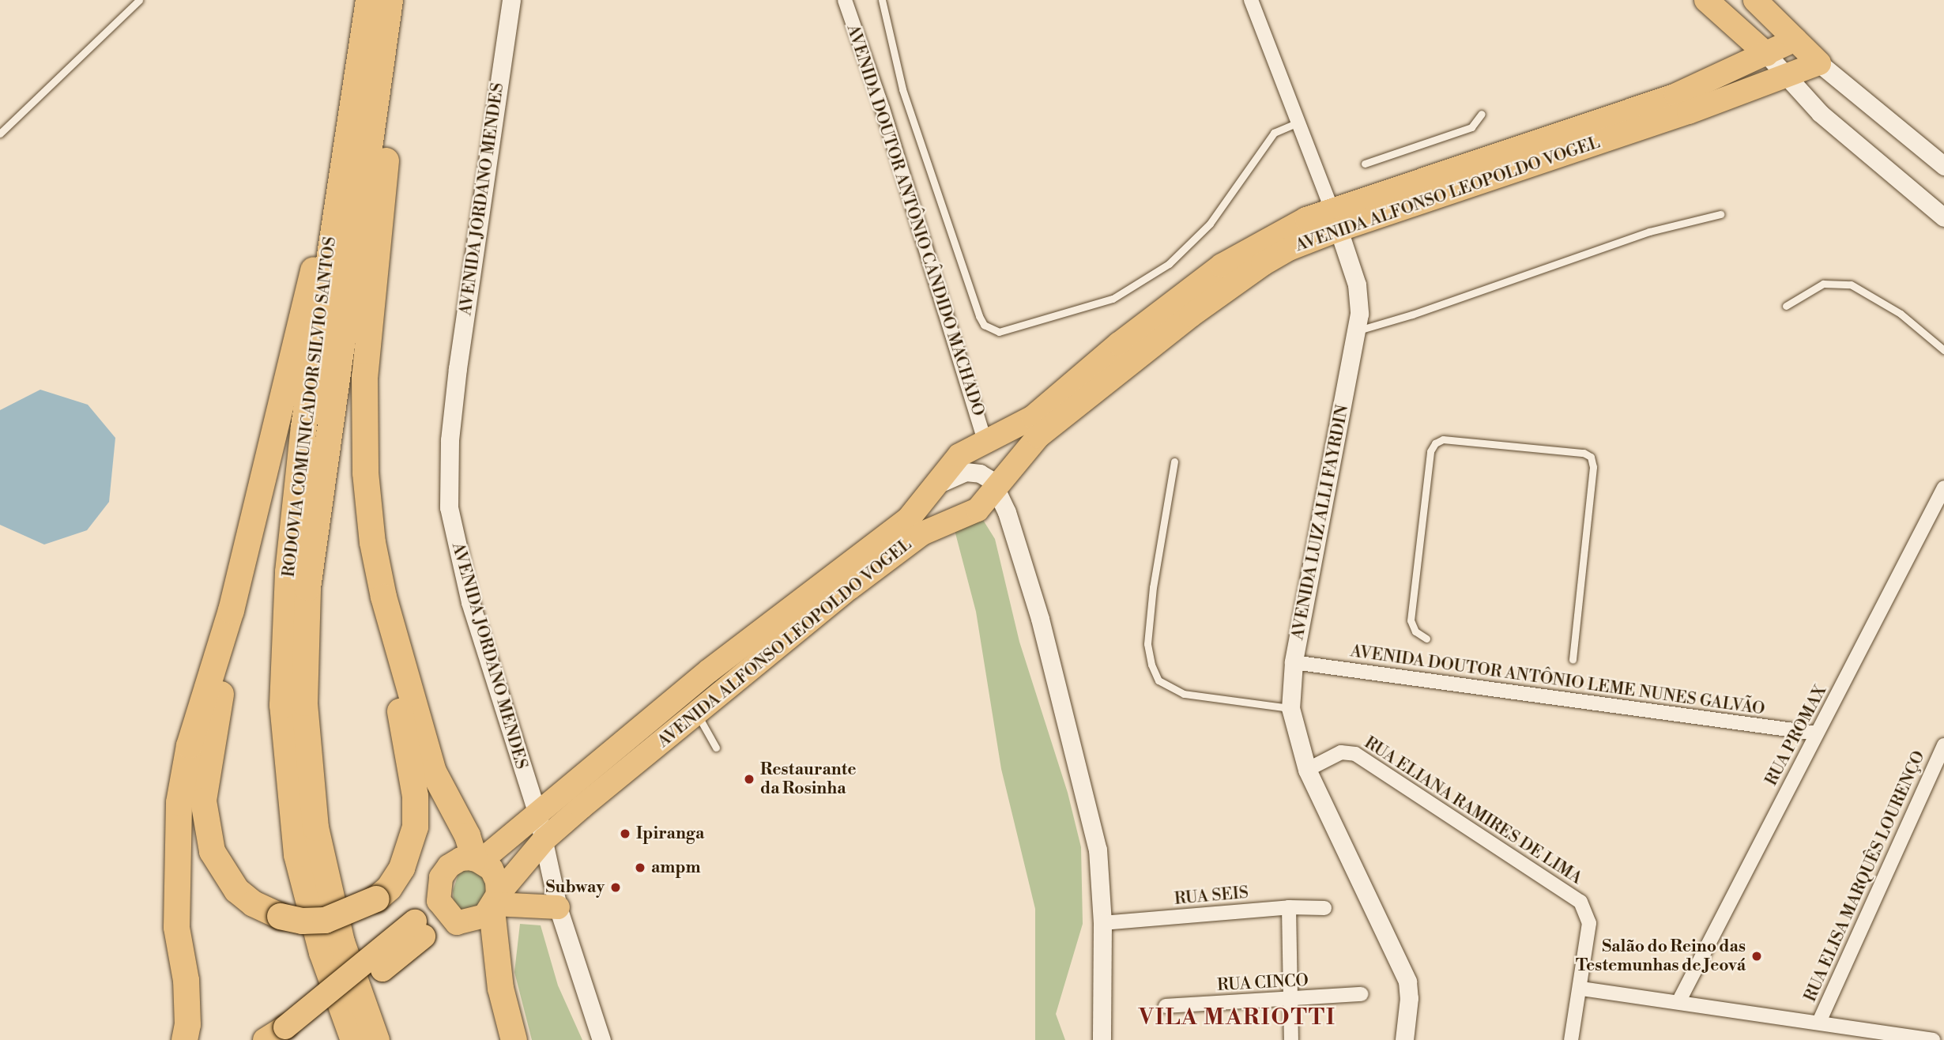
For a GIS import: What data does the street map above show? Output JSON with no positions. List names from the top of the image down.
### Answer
{
  "streets": {
    "highway": ["RODOVIA COMUNICADOR SILVIO SANTOS"],
    "main road": ["AVENIDA ALFONSO LEOPOLDO VOGEL"],
    "street": [
      "AVENIDA JORDANO MENDES",
      "AVENIDA DOUTOR ANTÔNIO CÂNDIDO MACHADO",
      "AVENIDA LUIZ ALLI FAYRDIN",
      "AVENIDA DOUTOR ANTÔNIO LEME NUNES GALVÃO",
      "RUA PROMAX",
      "RUA ELIANA RAMIRES DE LIMA",
      "RUA ELISA MARQUÊS LOURENÇO",
      "RUA SEIS",
      "RUA CINCO"
    ]
  },
  "crossings": [
    ["AVENIDA ALFONSO LEOPOLDO VOGEL", "AVENIDA JORDANO MENDES"],
    ["AVENIDA ALFONSO LEOPOLDO VOGEL", "AVENIDA DOUTOR ANTÔNIO CÂNDIDO MACHADO"],
    ["AVENIDA ALFONSO LEOPOLDO VOGEL", "AVENIDA LUIZ ALLI FAYRDIN"],
    ["AVENIDA LUIZ ALLI FAYRDIN", "AVENIDA DOUTOR ANTÔNIO LEME NUNES GALVÃO"],
    ["AVENIDA LUIZ ALLI FAYRDIN", "RUA ELIANA RAMIRES DE LIMA"],
    ["AVENIDA DOUTOR ANTÔNIO LEME NUNES GALVÃO", "RUA PROMAX"]
  ],
  "districts": ["VILA MARIOTTI"],
  "places": [
    "Restaurante da Rosinha",
    "Ipiranga",
    "ampm",
    "Subway",
    "Salão do Reino das Testemunhas de Jeová"
  ]
}
